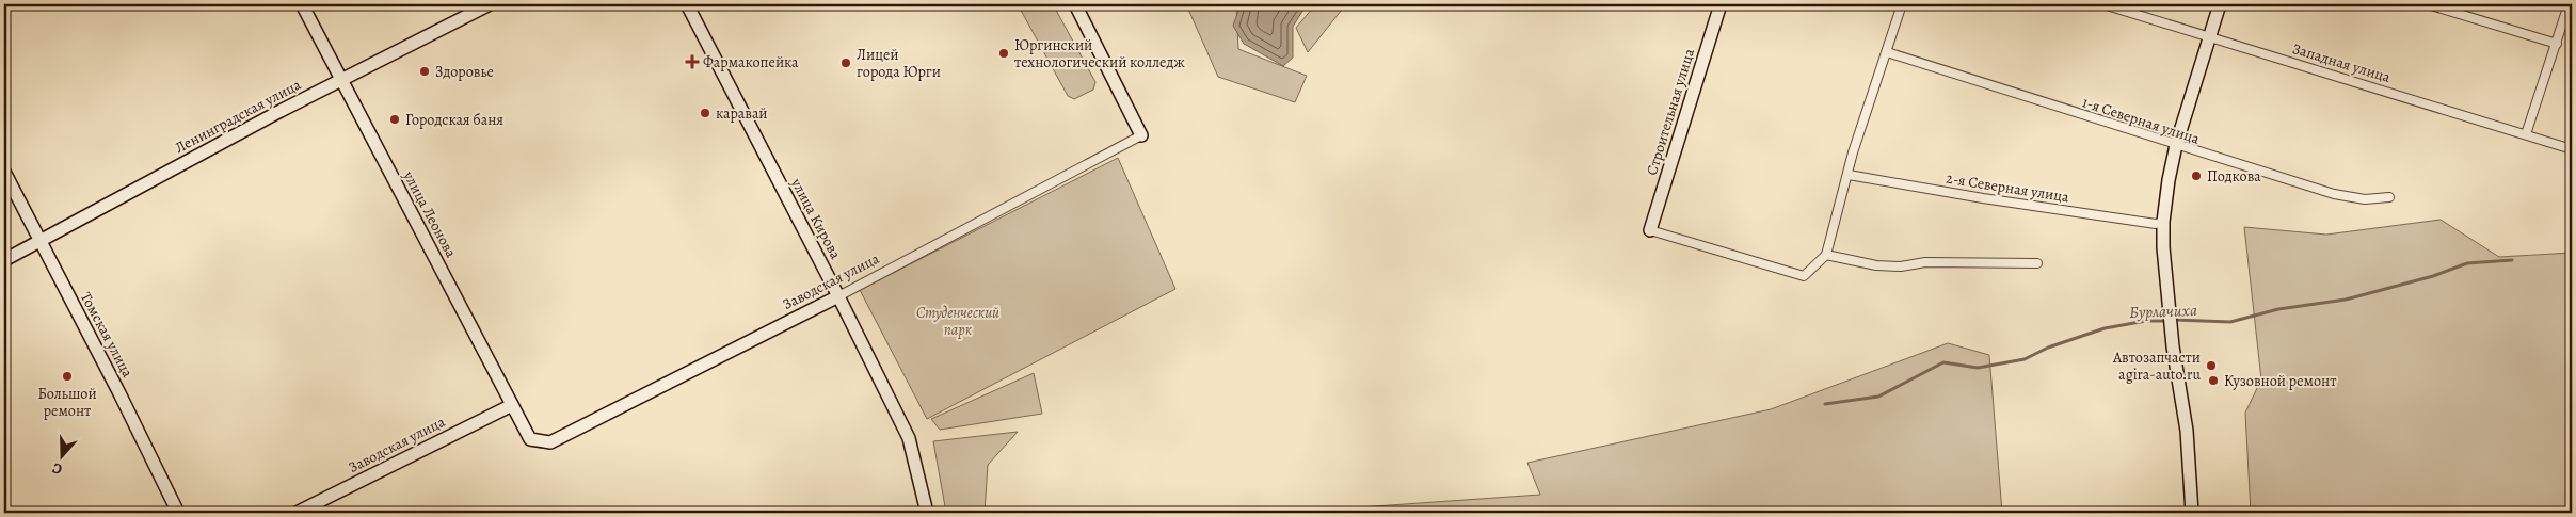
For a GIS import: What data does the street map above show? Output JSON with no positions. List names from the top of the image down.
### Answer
{
  "streets": {
    "street": [
      "Западная улица",
      "Строительная улица",
      "Ленинградская улица",
      "1-я Северная улица",
      "2-я Северная улица",
      "улица Леонова",
      "улица Кирова",
      "Заводская улица",
      "Томская улица"
    ]
  },
  "crossings": [
    ["Ленинградская улица", "улица Леонова"],
    ["Ленинградская улица", "Томская улица"],
    ["улица Леонова", "Заводская улица"],
    ["улица Кирова", "Заводская улица"]
  ],
  "water": ["Бурлачиха"],
  "parks": ["Студенческий парк"],
  "places": {
    "other": [
      "Юргинский технологический колледж",
      "Лицей города Юрги",
      "Здоровье",
      "каравай",
      "Городская баня",
      "Подкова",
      "Автозапчасти agira-auto.ru",
      "Большой ремонт",
      "Кузовной ремонт"
    ],
    "health": ["Фармакопейка"]
  },
  "north": "bottom"
}
